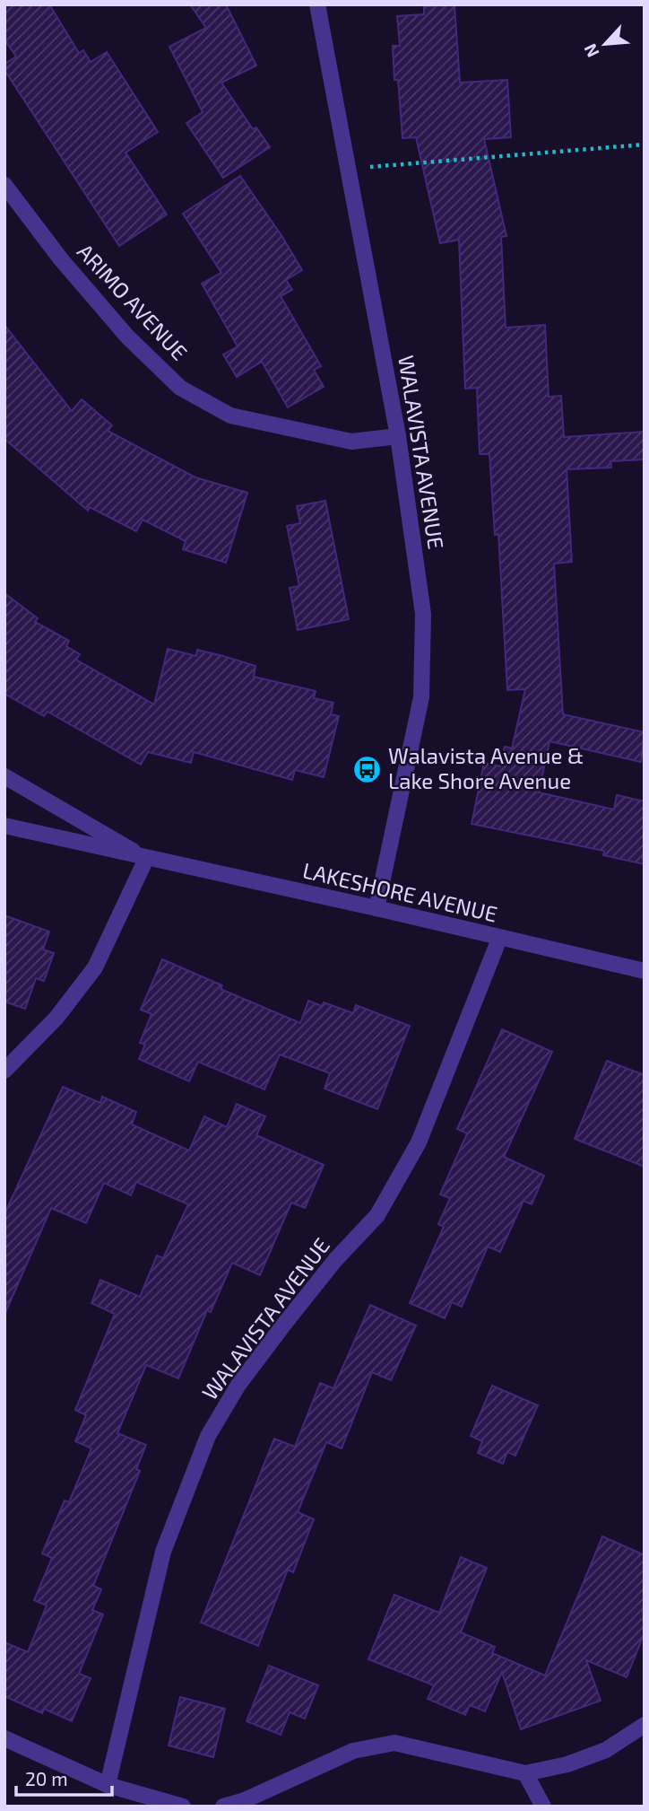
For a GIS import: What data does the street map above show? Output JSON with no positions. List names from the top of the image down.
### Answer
{
  "streets": {
    "street": ["ARIMO AVENUE", "WALAVISTA AVENUE", "LAKESHORE AVENUE"]
  },
  "crossings": [
    ["ARIMO AVENUE", "WALAVISTA AVENUE"],
    ["WALAVISTA AVENUE", "LAKESHORE AVENUE"]
  ],
  "places": {
    "bus stop": ["Walavista Avenue & Lake Shore Avenue"]
  },
  "scale_bar": "20 m",
  "north": "bottom left"
}
